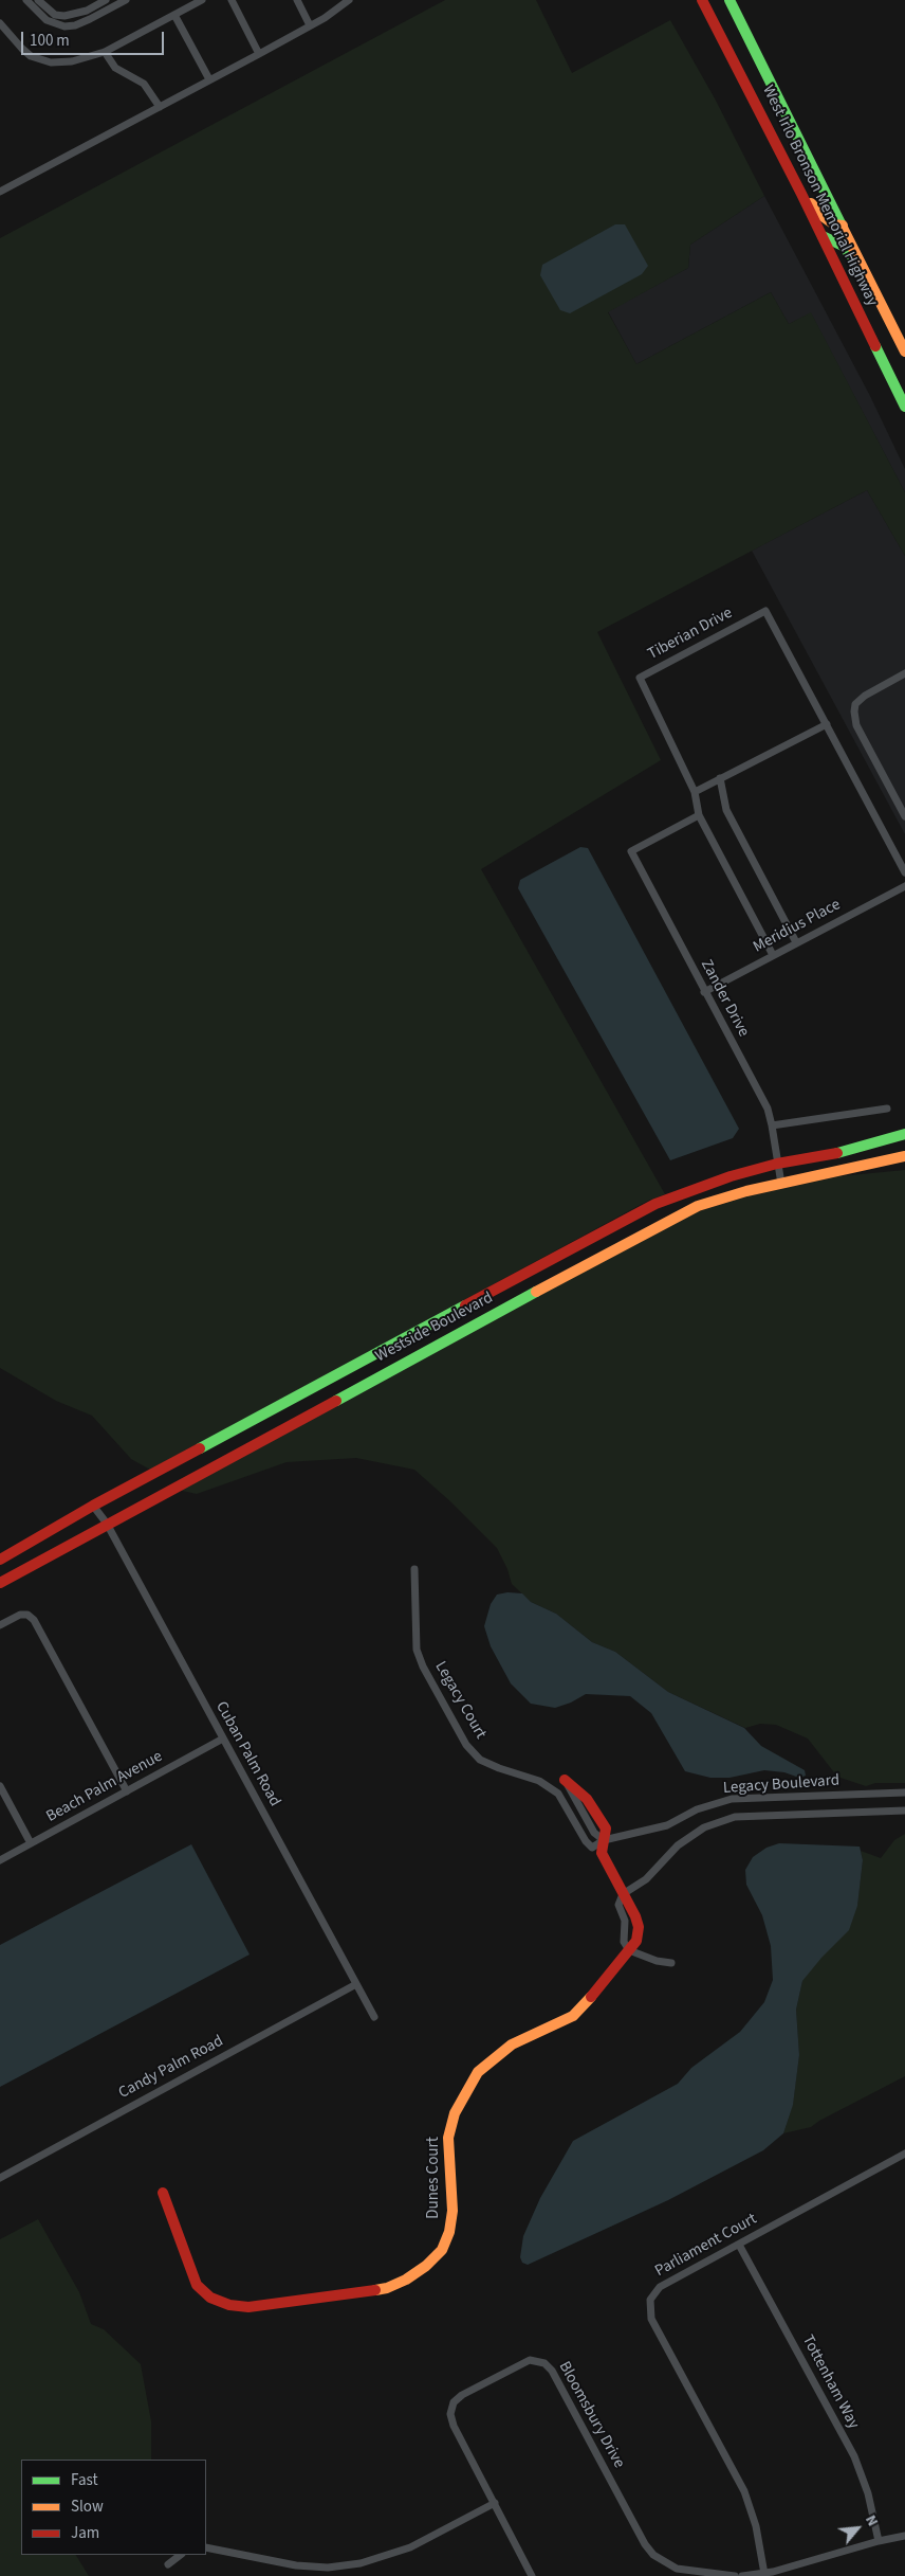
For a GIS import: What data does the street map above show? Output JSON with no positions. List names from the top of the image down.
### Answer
{
  "streets": {
    "main road": ["West Irlo Bronson Memorial Highway", "Westside Boulevard", "Dunes Court"],
    "street": [
      "Tiberian Drive",
      "Meridius Place",
      "Zander Drive",
      "Legacy Court",
      "Cuban Palm Road",
      "Legacy Boulevard",
      "Beach Palm Avenue",
      "Candy Palm Road",
      "Parliament Court",
      "Tottenham Way",
      "Bloomsbury Drive"
    ]
  },
  "crossings": [
    ["Tiberian Drive", "Meridius Place"],
    ["Tiberian Drive", "Zander Drive"],
    ["Meridius Place", "Zander Drive"],
    ["Zander Drive", "Westside Boulevard"],
    ["Westside Boulevard", "Cuban Palm Road"],
    ["Legacy Court", "Legacy Boulevard"],
    ["Legacy Court", "Dunes Court"],
    ["Cuban Palm Road", "Beach Palm Avenue"],
    ["Cuban Palm Road", "Candy Palm Road"],
    ["Legacy Boulevard", "Dunes Court"],
    ["Parliament Court", "Tottenham Way"]
  ],
  "legend": ["Fast", "Slow", "Jam"],
  "scale_bar": "100 m",
  "north": "top right"
}
